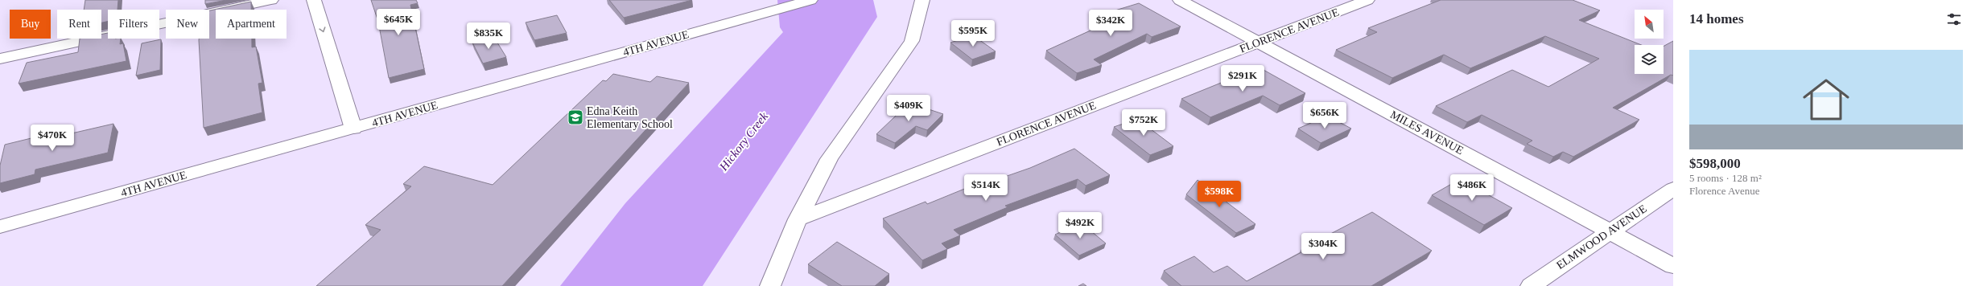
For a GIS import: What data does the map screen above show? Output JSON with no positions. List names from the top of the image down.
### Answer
{
  "streets": {
    "street": [
      "FLORENCE AVENUE",
      "4TH AVENUE",
      "MILES AVENUE",
      "ELMWOOD AVENUE"
    ]
  },
  "crossings": [
    ["FLORENCE AVENUE", "MILES AVENUE"],
    ["MILES AVENUE", "ELMWOOD AVENUE"]
  ],
  "water": ["Hickory Creek"],
  "places": {
    "school or university": ["Edna Keith Elementary School"]
  },
  "north": "top left",
  "page": {
    "heading": "14 homes",
    "price": [
      "$645K",
      "$342K",
      "$595K",
      "$835K",
      "$291K",
      "$409K",
      "$656K",
      "$752K",
      "$470K",
      "$514K",
      "$486K",
      "$598K",
      "$492K",
      "$304K"
    ],
    "chip": [
      "Buy",
      "Rent",
      "Filters",
      "New",
      "Apartment"
    ],
    "list": [
      {
        "name": "$598,000",
        "note": "5 rooms · 128 m² · Florence Avenue"
      }
    ]
  }
}
